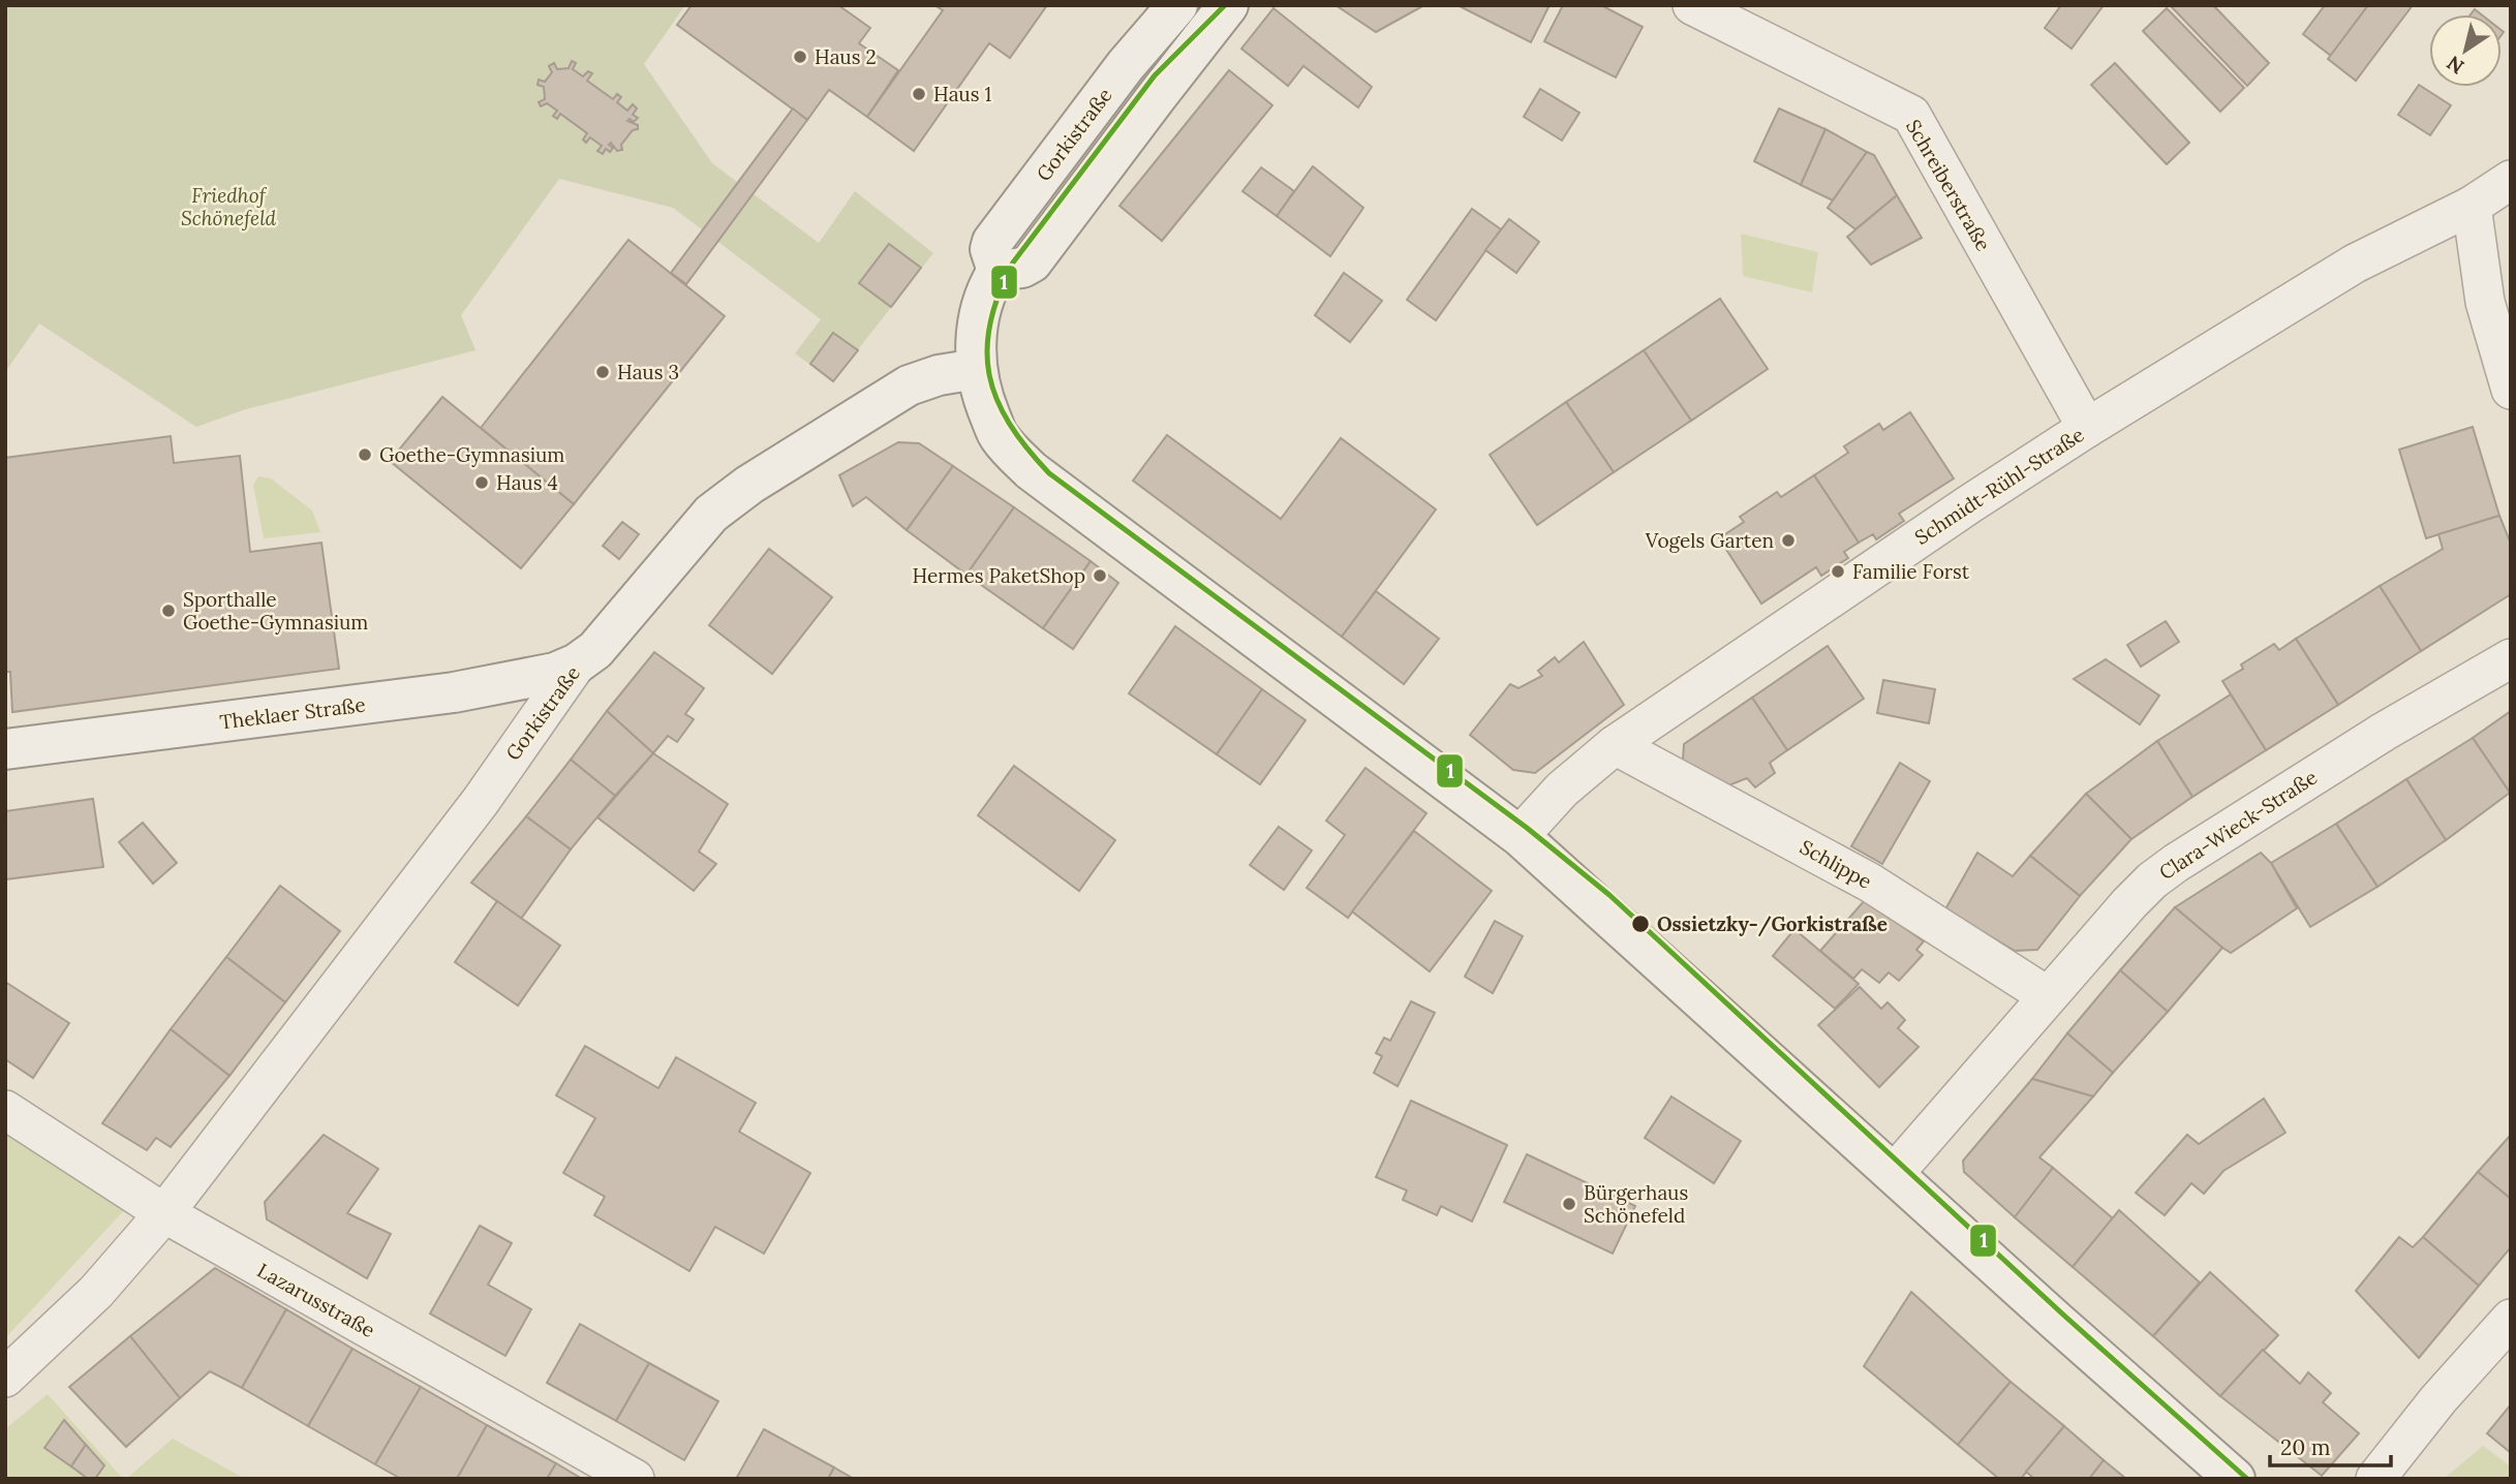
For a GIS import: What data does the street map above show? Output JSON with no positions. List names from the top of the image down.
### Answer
{
  "streets": {
    "main road": ["Gorkistraße", "Theklaer Straße"],
    "street": [
      "Schreiberstraße",
      "Schmidt-Rühl-Straße",
      "Clara-Wieck-Straße",
      "Schlippe",
      "Lazarusstraße"
    ]
  },
  "crossings": [
    ["Gorkistraße", "Theklaer Straße"],
    ["Gorkistraße", "Lazarusstraße"],
    ["Schreiberstraße", "Schmidt-Rühl-Straße"],
    ["Schmidt-Rühl-Straße", "Schlippe"],
    ["Clara-Wieck-Straße", "Schlippe"]
  ],
  "parks": ["Friedhof Schönefeld"],
  "places": [
    "Haus 2",
    "Haus 1",
    "Haus 3",
    "Goethe-Gymnasium",
    "Haus 4",
    "Vogels Garten",
    "Familie Forst",
    "Hermes PaketShop",
    "Sporthalle Goethe-Gymnasium",
    "Ossietzky-/Gorkistraße",
    "Bürgerhaus Schönefeld"
  ],
  "lines": ["tram line 1"],
  "scale_bar": "20 m",
  "north": "bottom left"
}
